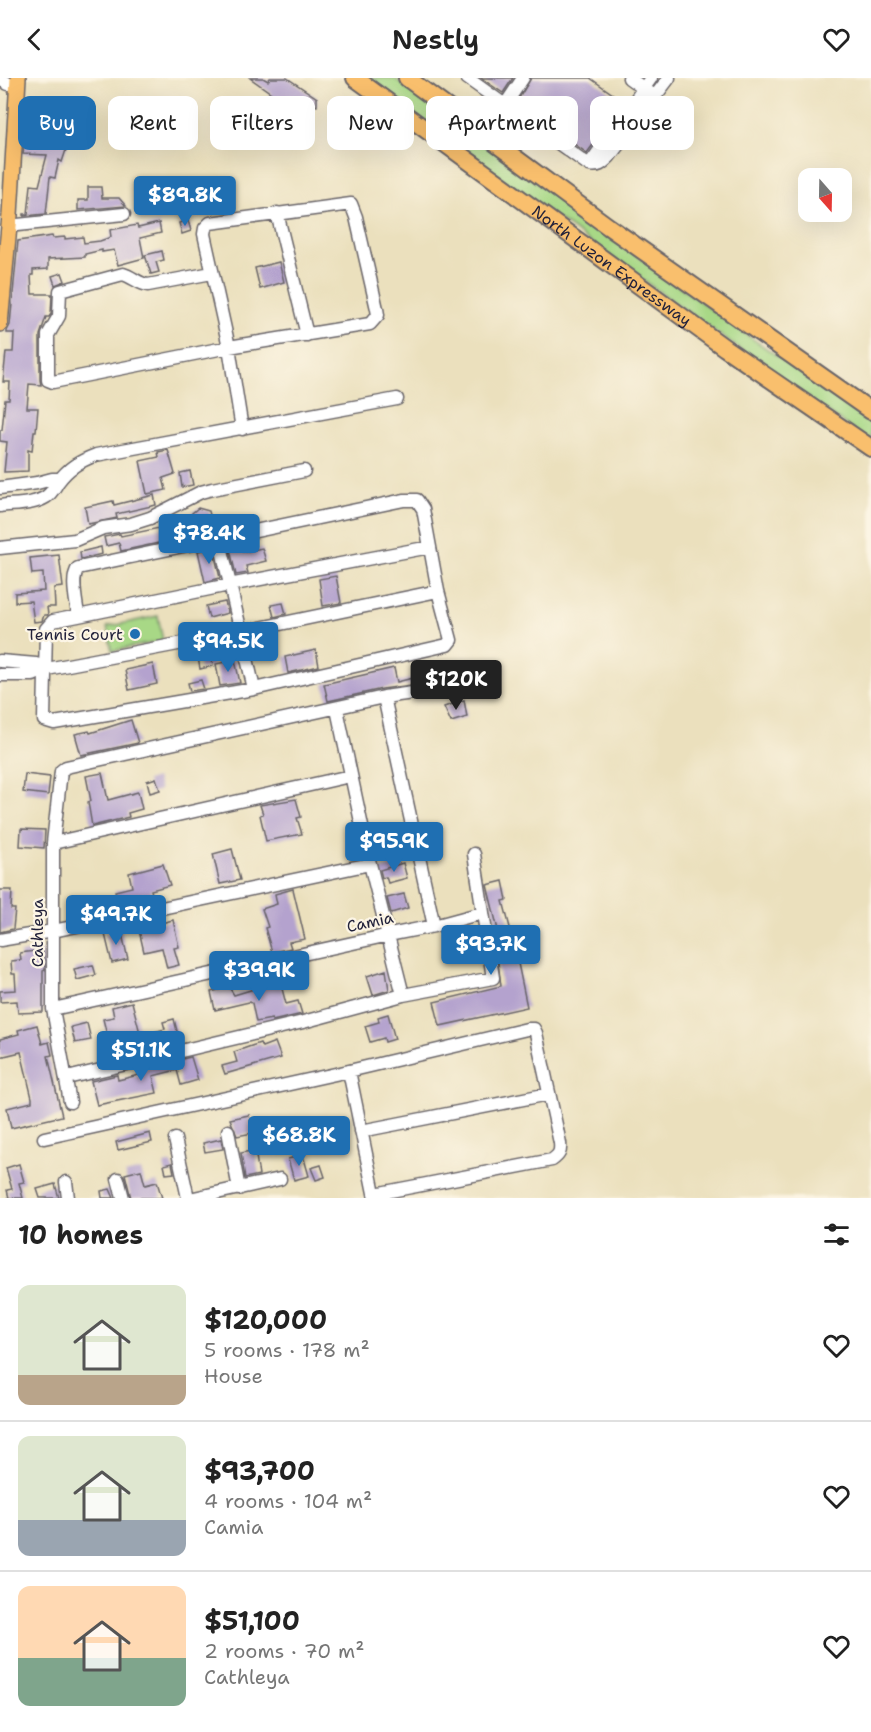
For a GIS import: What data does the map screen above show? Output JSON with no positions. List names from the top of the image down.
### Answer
{
  "streets": {
    "highway": ["North Luzon Expressway"],
    "street": ["Camia", "Cathleya"]
  },
  "crossings": [
    ["Camia", "Cathleya"]
  ],
  "places": ["Tennis Court"],
  "north": "bottom",
  "page": {
    "header": "Nestly",
    "chip": [
      "Buy",
      "Rent",
      "Filters",
      "New",
      "Apartment",
      "House"
    ],
    "price": [
      "$89.8K",
      "$78.4K",
      "$94.5K",
      "$120K",
      "$95.9K",
      "$49.7K",
      "$93.7K",
      "$39.9K",
      "$51.1K",
      "$68.8K"
    ],
    "heading": "10 homes",
    "list": [
      {
        "name": "$120,000",
        "note": "5 rooms · 178 m² · House"
      },
      {
        "name": "$93,700",
        "note": "4 rooms · 104 m² · Camia"
      },
      {
        "name": "$51,100",
        "note": "2 rooms · 70 m² · Cathleya"
      }
    ]
  }
}
